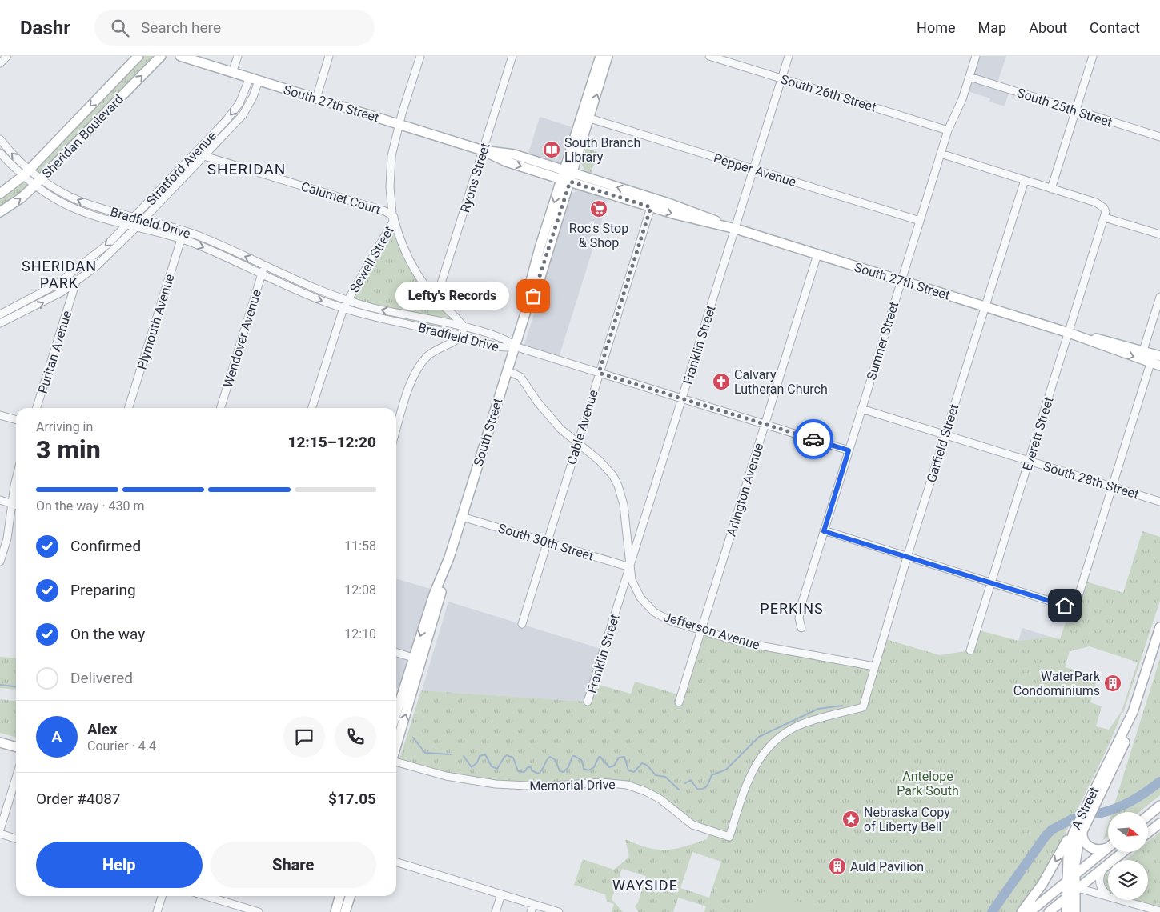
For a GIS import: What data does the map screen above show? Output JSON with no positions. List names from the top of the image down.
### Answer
{
  "streets": {
    "main road": [
      "South 27th Street",
      "Sheridan Boulevard",
      "South Street",
      "A Street"
    ],
    "street": [
      "South 26th Street",
      "South 25th Street",
      "Stratford Avenue",
      "Pepper Avenue",
      "Ryons Street",
      "Calumet Court",
      "Bradfield Drive",
      "Sewell Street",
      "Plymouth Avenue",
      "Wendover Avenue",
      "Sumner Street",
      "Franklin Street",
      "Puritan Avenue",
      "Cable Avenue",
      "Everett Street",
      "Garfield Street",
      "South 28th Street",
      "Arlington Avenue",
      "South 30th Street",
      "Jefferson Avenue",
      "Memorial Drive"
    ]
  },
  "crossings": [
    ["South 26th Street", "Sumner Street"],
    ["South 26th Street", "Franklin Street"],
    ["South 27th Street", "Stratford Avenue"],
    ["South 27th Street", "Ryons Street"],
    ["South 27th Street", "Sewell Street"],
    ["South 27th Street", "Sumner Street"],
    ["South 27th Street", "Franklin Street"],
    ["South 27th Street", "Cable Avenue"],
    ["South 27th Street", "South Street"],
    ["South 27th Street", "Everett Street"],
    ["South 27th Street", "Garfield Street"],
    ["South 27th Street", "Arlington Avenue"],
    ["South 25th Street", "Sumner Street"],
    ["Sheridan Boulevard", "Bradfield Drive"],
    ["Stratford Avenue", "Calumet Court"],
    ["Stratford Avenue", "Bradfield Drive"],
    ["Stratford Avenue", "Puritan Avenue"],
    ["Pepper Avenue", "Sumner Street"],
    ["Pepper Avenue", "Franklin Street"],
    ["Pepper Avenue", "South Street"],
    ["Calumet Court", "Sewell Street"],
    ["Bradfield Drive", "Sewell Street"],
    ["Bradfield Drive", "Plymouth Avenue"],
    ["Bradfield Drive", "Wendover Avenue"],
    ["Bradfield Drive", "South Street"],
    ["Sumner Street", "South 28th Street"],
    ["Franklin Street", "South 30th Street"],
    ["Franklin Street", "Jefferson Avenue"],
    ["Cable Avenue", "South 30th Street"],
    ["Cable Avenue", "Jefferson Avenue"],
    ["South Street", "South 30th Street"],
    ["South Street", "Jefferson Avenue"],
    ["Everett Street", "South 28th Street"],
    ["Garfield Street", "South 28th Street"],
    ["Garfield Street", "Jefferson Avenue"],
    ["Garfield Street", "Memorial Drive"],
    ["Arlington Avenue", "Jefferson Avenue"],
    ["South 30th Street", "Jefferson Avenue"]
  ],
  "districts": [
    "SHERIDAN",
    "SHERIDAN PARK",
    "PERKINS",
    "WAYSIDE"
  ],
  "parks": ["Antelope Park South"],
  "places": {
    "library": ["South Branch Library"],
    "supermarket": ["Roc's Stop & Shop"],
    "other": ["Lefty's Records"],
    "church": ["Calvary Lutheran Church"],
    "building": ["WaterPark Condominiums", "Auld Pavilion"],
    "place": ["Nebraska Copy of Liberty Bell"]
  },
  "north": "right",
  "page": {
    "header": "Dashr",
    "search": "Search here",
    "nav": [
      "Home",
      "Map",
      "About",
      "Contact"
    ],
    "bubble": "Lefty's Records",
    "heading": ["3 min", "Arriving in", "12:15–12:20"],
    "panel": [
      "Alex",
      "Courier · 4.4",
      "Order #4087",
      "$17.05"
    ],
    "bar": "On the way · 430 m",
    "list": [
      ["Confirmed", "11:58"],
      ["Preparing", "12:08"],
      ["On the way", "12:10"],
      "Delivered"
    ],
    "round": "A",
    "buttons": ["Help", "Share"]
  }
}
